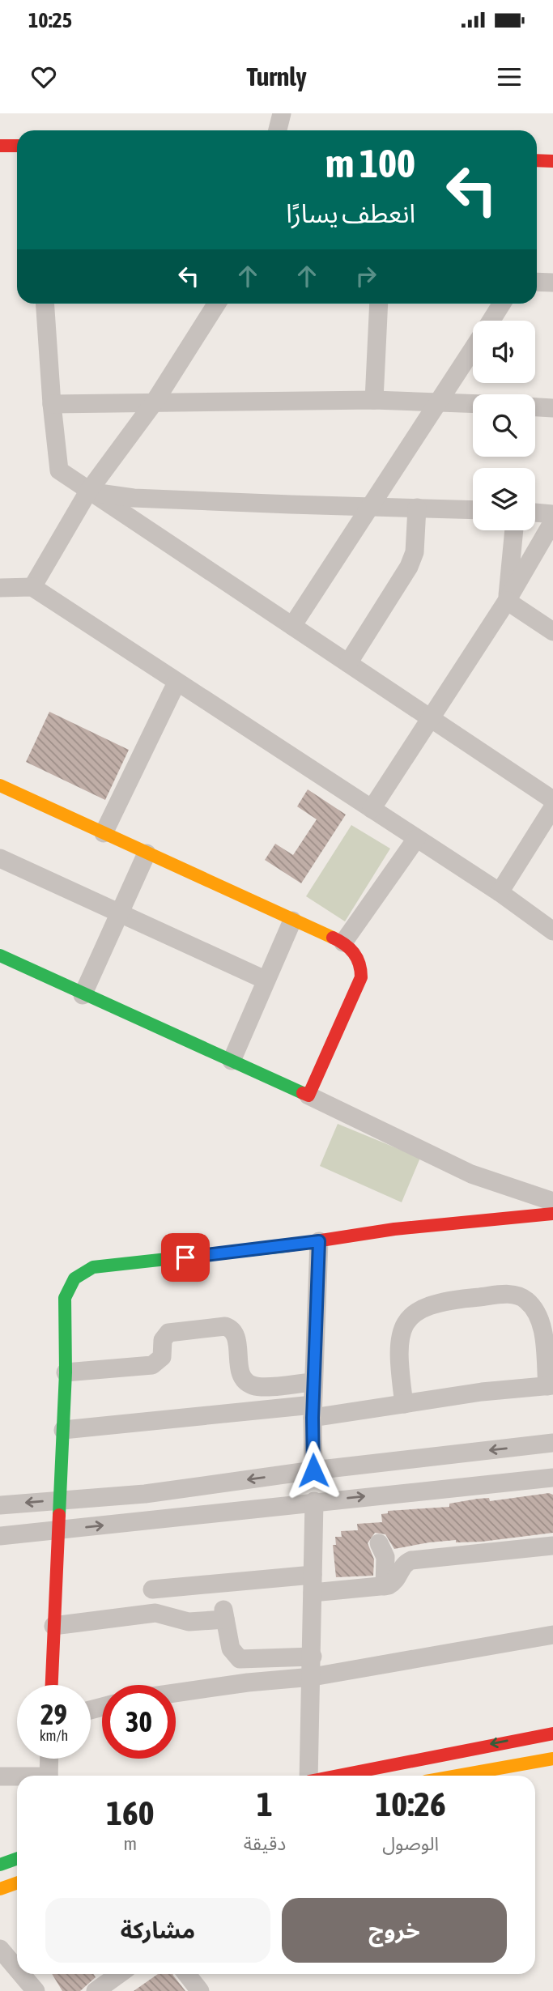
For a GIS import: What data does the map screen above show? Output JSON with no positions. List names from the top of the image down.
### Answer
{
  "page": {
    "status": "10:25",
    "header": "Turnly",
    "turn": ["100 m", "انعطف يسارًا"],
    "speed": "29 km/h",
    "limit": "30",
    "eta": [
      "10:26",
      "الوصول",
      "1",
      "دقيقة",
      "160",
      "m"
    ],
    "buttons": ["خروج", "مشاركة"]
  }
}
